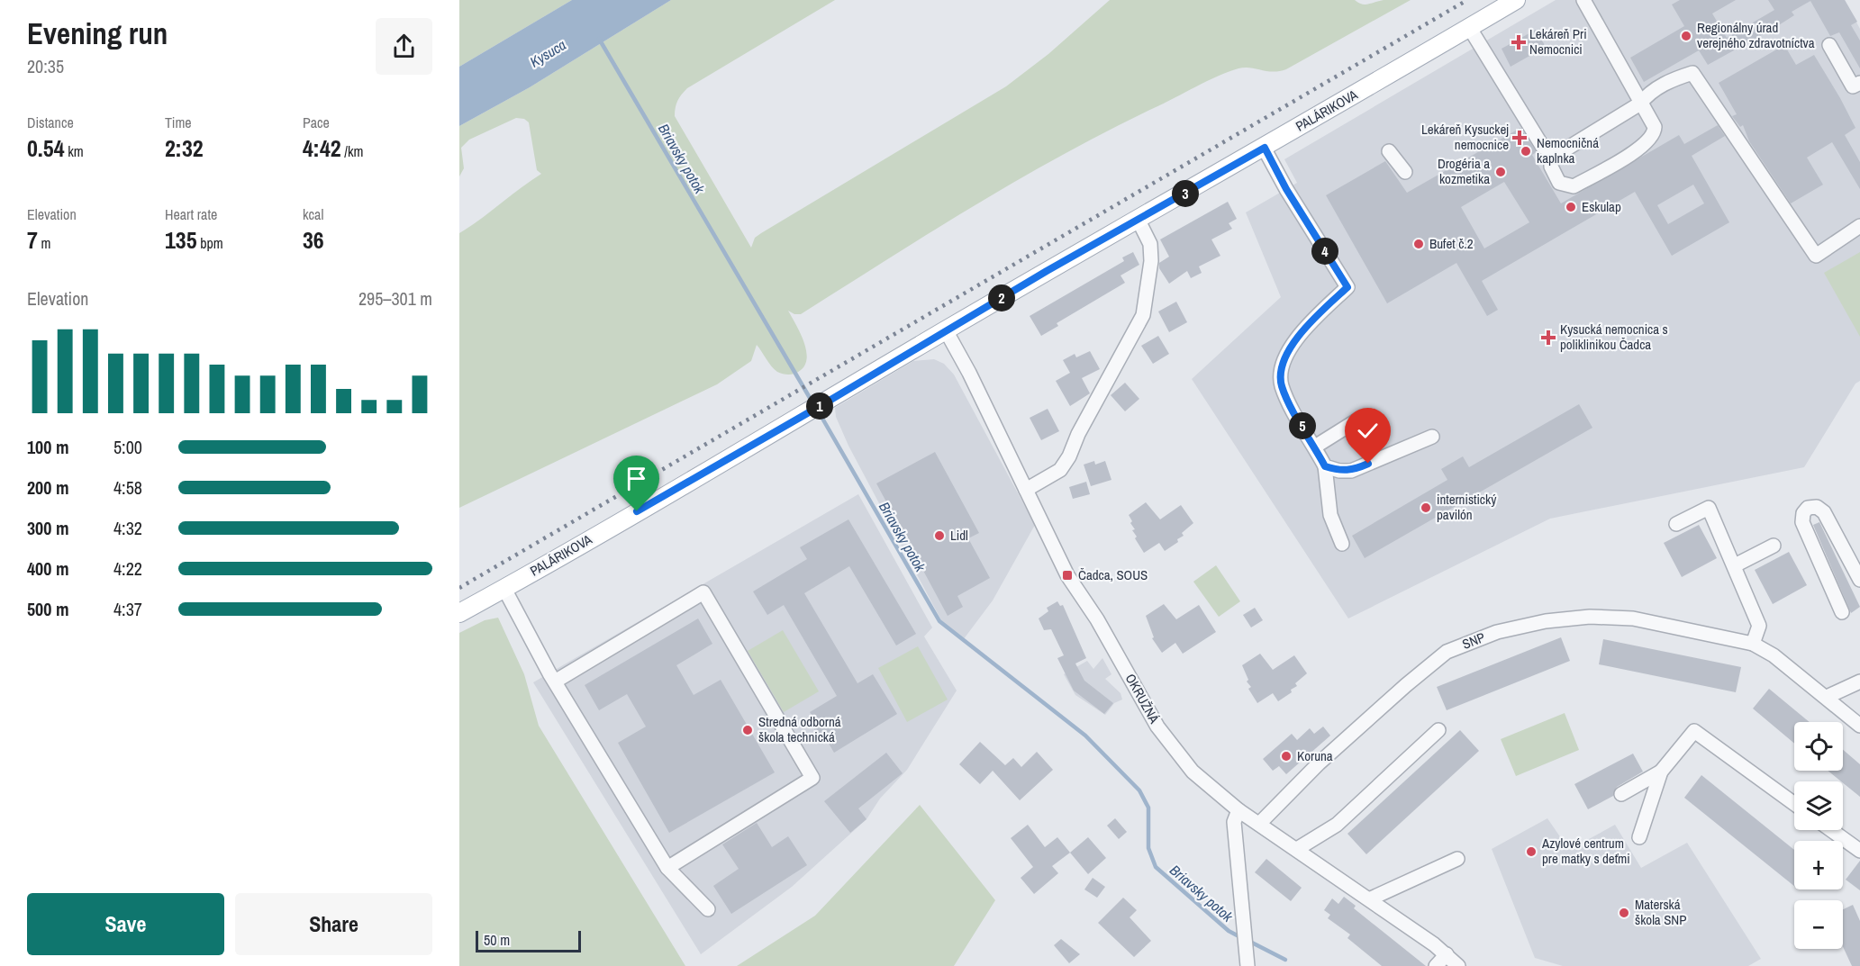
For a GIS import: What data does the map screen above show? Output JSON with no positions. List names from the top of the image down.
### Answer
{
  "streets": {
    "main road": ["PALÁRIKOVA"],
    "street": ["SNP", "OKRUŽNÁ"]
  },
  "crossings": [
    ["PALÁRIKOVA", "OKRUŽNÁ"],
    ["SNP", "OKRUŽNÁ"]
  ],
  "water": ["Kysuca", "Briavsky potok"],
  "places": {
    "other": [
      "Regionálny úrad verejného zdravotníctva",
      "Nemocničná kaplnka",
      "Drogéria a kozmetika",
      "Eskulap",
      "Bufet č.2",
      "internistický pavilón",
      "Lidl",
      "Stredná odborná škola technická",
      "Koruna",
      "Azylové centrum pre matky s deťmi",
      "Materská škola SNP"
    ],
    "health": ["Lekáreň Pri Nemocnici", "Lekáreň Kysuckej nemocnice", "Kysucká nemocnica s poliklinikou Čadca"],
    "transit": ["Čadca, SOUS"]
  },
  "scale_bar": "50 m",
  "page": {
    "heading": ["Evening run", "20:35"],
    "stats": [
      ["Distance", "0.54 km"],
      ["Time", "2:32"],
      ["Pace", "4:42 /km"],
      ["Elevation", "7 m"],
      ["Heart rate", "135 bpm"],
      ["kcal", "36"]
    ],
    "pins": [
      "3",
      "4",
      "2",
      "1",
      "5"
    ],
    "chart": ["Elevation", "295–301 m"],
    "list": [
      {
        "name": "100 m",
        "note": "5:00"
      },
      {
        "name": "200 m",
        "note": "4:58"
      },
      {
        "name": "300 m",
        "note": "4:32"
      },
      {
        "name": "400 m",
        "note": "4:22"
      },
      {
        "name": "500 m",
        "note": "4:37"
      }
    ],
    "map_buttons": ["+", "−"],
    "buttons": ["Save", "Share"],
    "scale": "50 m"
  }
}
